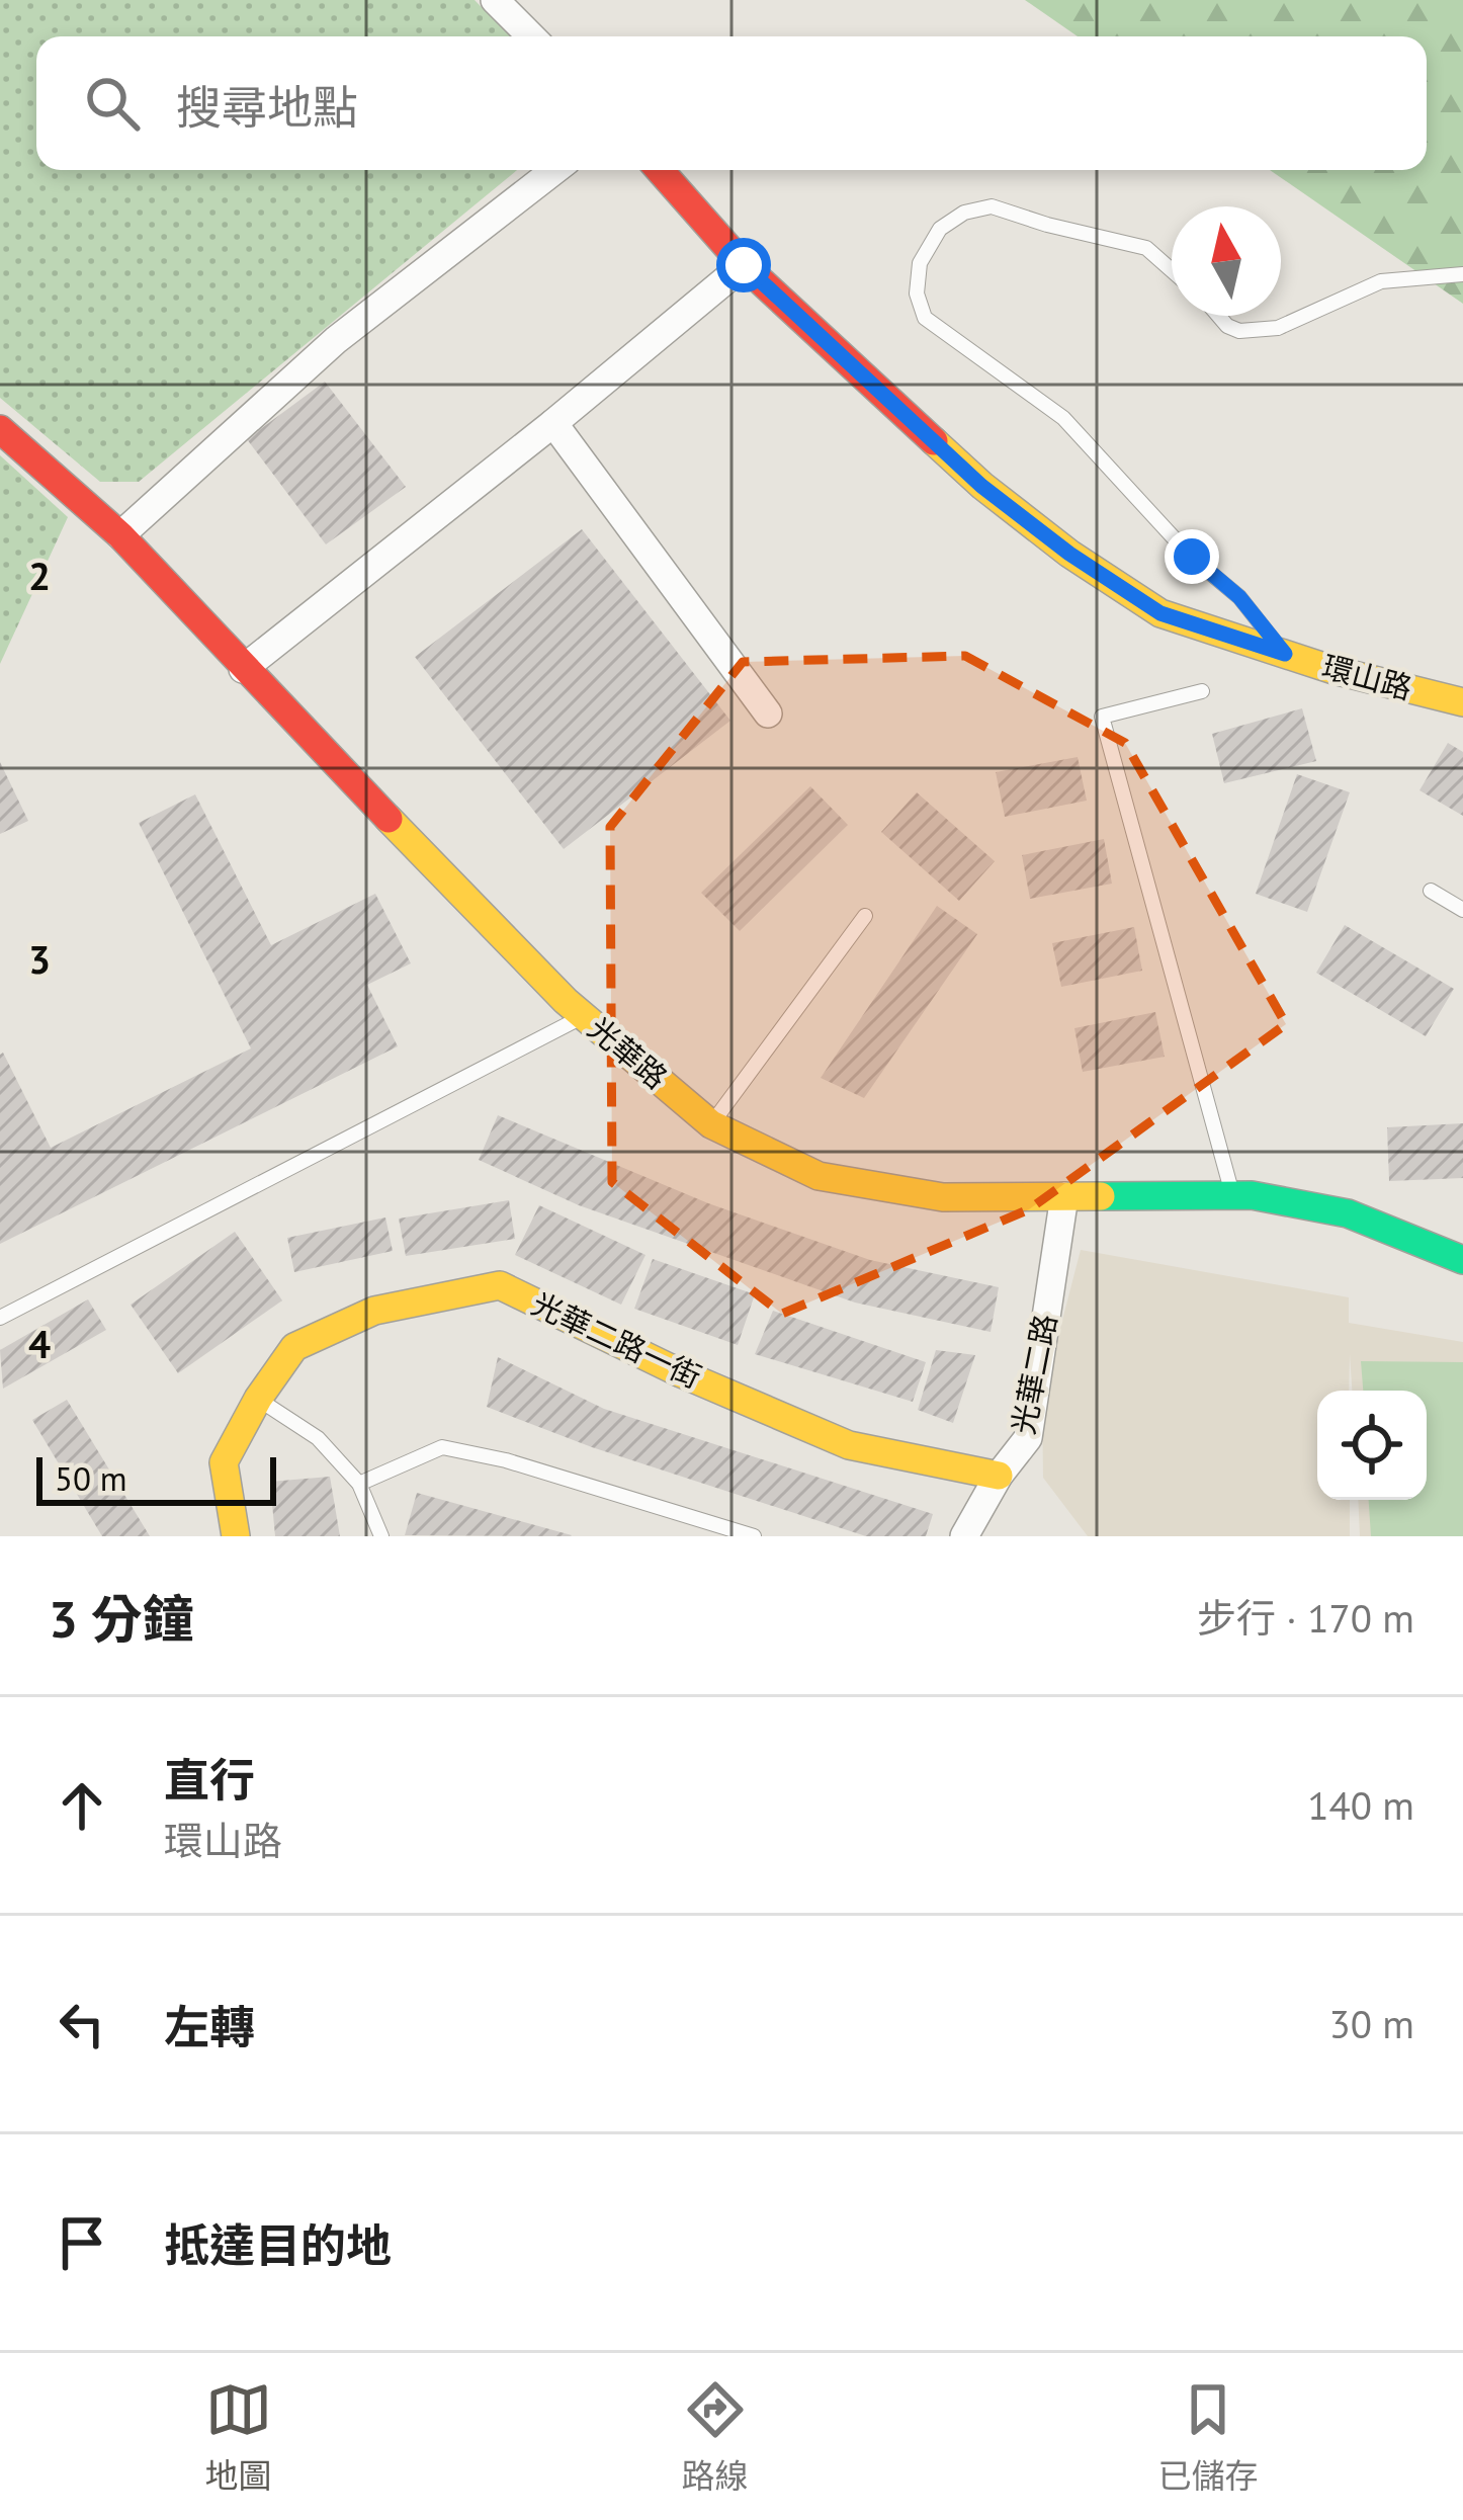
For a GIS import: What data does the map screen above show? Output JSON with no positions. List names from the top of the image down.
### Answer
{
  "streets": {
    "street": [
      "環山路",
      "光華路",
      "光華二路一街",
      "光華二路"
    ]
  },
  "crossings": [
    ["光華路", "光華二路"],
    ["光華二路一街", "光華二路"]
  ],
  "scale_bar": "50 m",
  "north": "top",
  "page": {
    "search": "搜尋地點",
    "scale": "50 m",
    "heading": ["3 分鐘", "步行 · 170 m"],
    "list": [
      ["直行", "環山路", "140 m"],
      ["左轉", "30 m"],
      "抵達目的地"
    ],
    "nav": ["地圖", "路線", "已儲存"]
  },
  "grid": {
    "rows": ["2", "3", "4"]
  }
}
